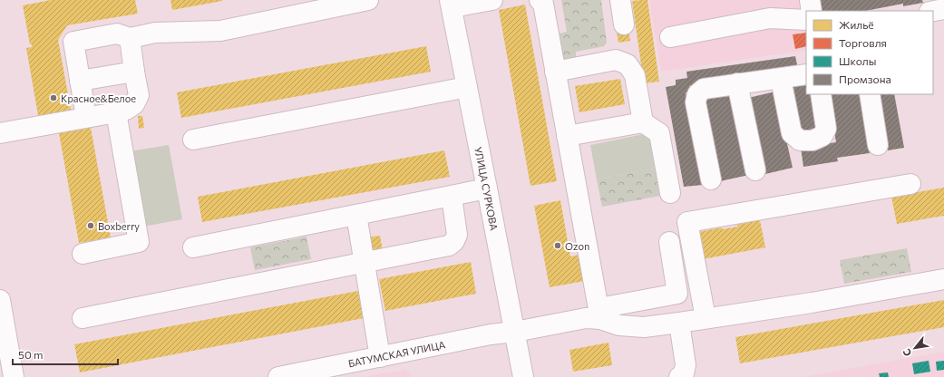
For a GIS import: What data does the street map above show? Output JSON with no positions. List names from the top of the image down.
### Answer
{
  "streets": {
    "street": ["УЛИЦА СУРКОВА", "БАТУМСКАЯ УЛИЦА"]
  },
  "crossings": [
    ["УЛИЦА СУРКОВА", "БАТУМСКАЯ УЛИЦА"]
  ],
  "places": ["Красное&Белое", "Boxberry", "Ozon"],
  "legend": [
    "Жильё",
    "Торговля",
    "Школы",
    "Промзона"
  ],
  "scale_bar": "50 m",
  "north": "bottom left"
}
